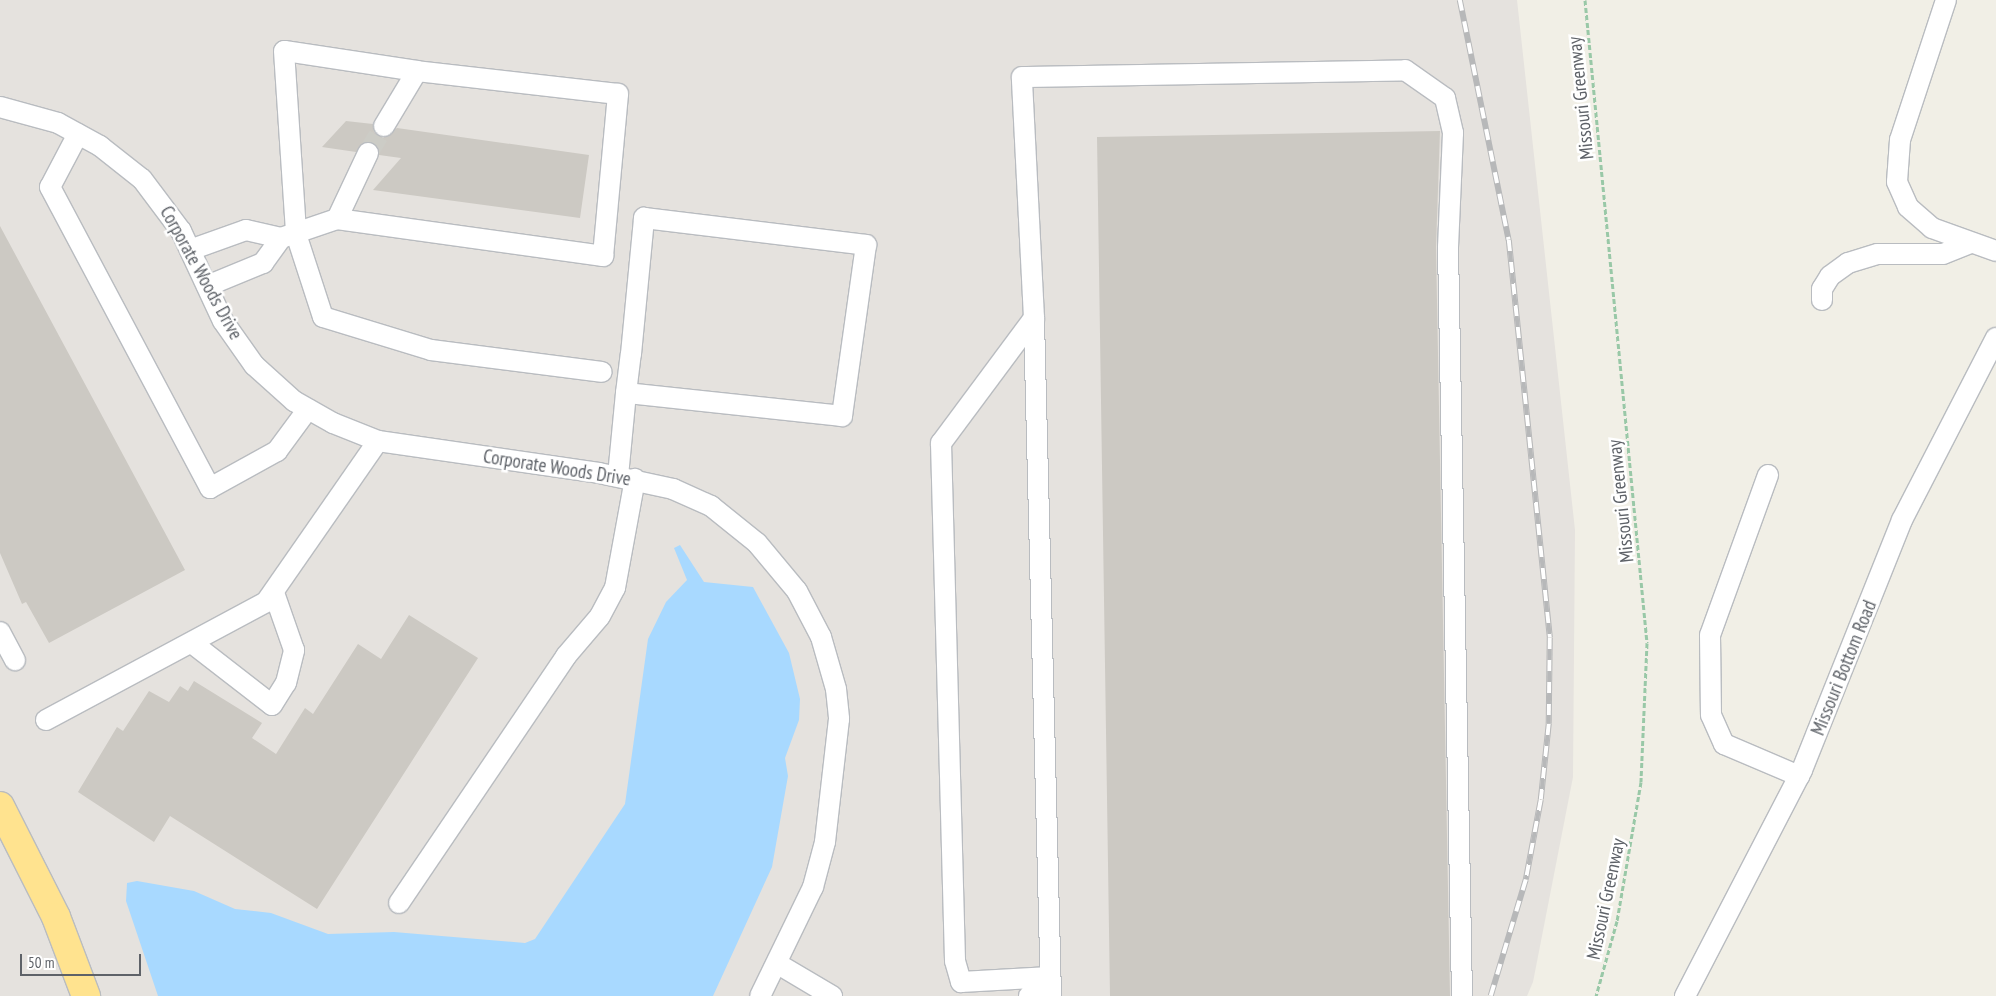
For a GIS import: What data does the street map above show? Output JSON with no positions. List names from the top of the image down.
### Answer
{
  "streets": {
    "street": ["Corporate Woods Drive", "Missouri Bottom Road"],
    "path": ["Missouri Greenway"]
  },
  "scale_bar": "50 m"
}
